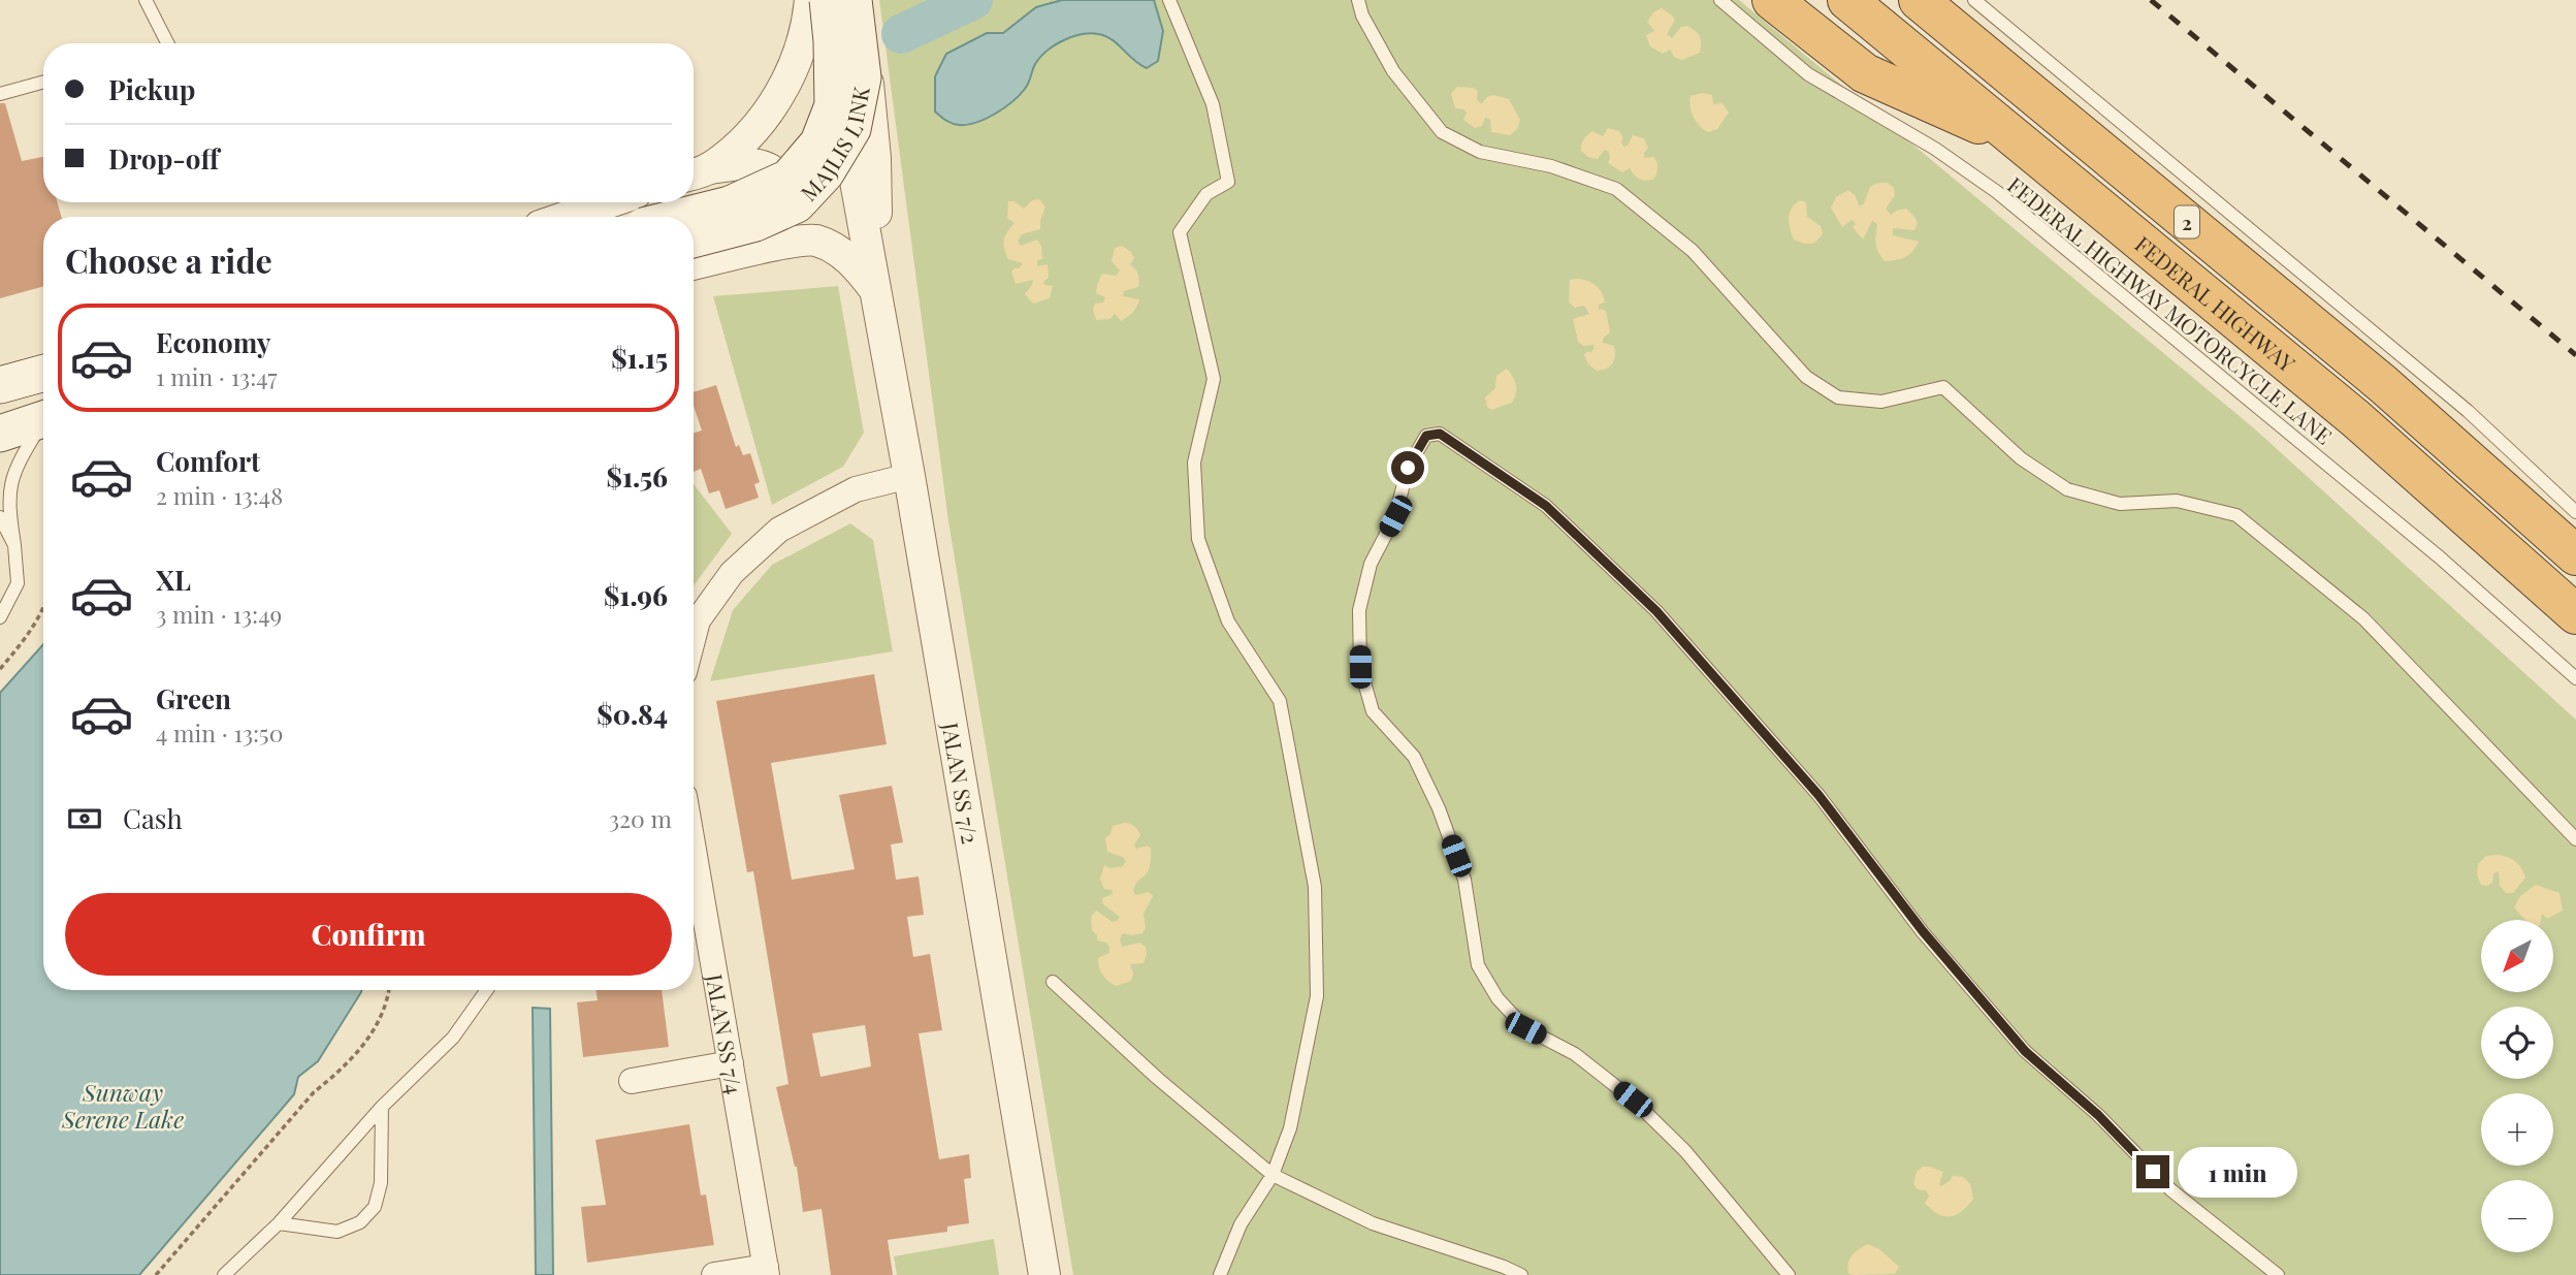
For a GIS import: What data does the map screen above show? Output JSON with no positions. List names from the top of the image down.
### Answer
{
  "streets": {
    "highway": ["2", "FEDERAL HIGHWAY"],
    "main road": ["MAJLIS LINK"],
    "street": ["JALAN SS 7/2", "JALAN SS 7/4"],
    "lane": ["FEDERAL HIGHWAY MOTORCYCLE LANE"]
  },
  "water": ["Sunway Serene Lake"],
  "north": "bottom left",
  "page": {
    "banner": ["Pickup", "Drop-off"],
    "heading": "Choose a ride",
    "list": [
      {
        "name": "Economy",
        "note": "1 min · 13:47",
        "value": "$1.15"
      },
      {
        "name": "Comfort",
        "note": "2 min · 13:48",
        "value": "$1.56"
      },
      {
        "name": "XL",
        "note": "3 min · 13:49",
        "value": "$1.96"
      },
      {
        "name": "Green",
        "note": "4 min · 13:50",
        "value": "$0.84"
      }
    ],
    "pay": ["Cash", "320 m"],
    "buttons": "Confirm",
    "map_buttons": ["+", "−"],
    "bubble": "1 min"
  }
}
